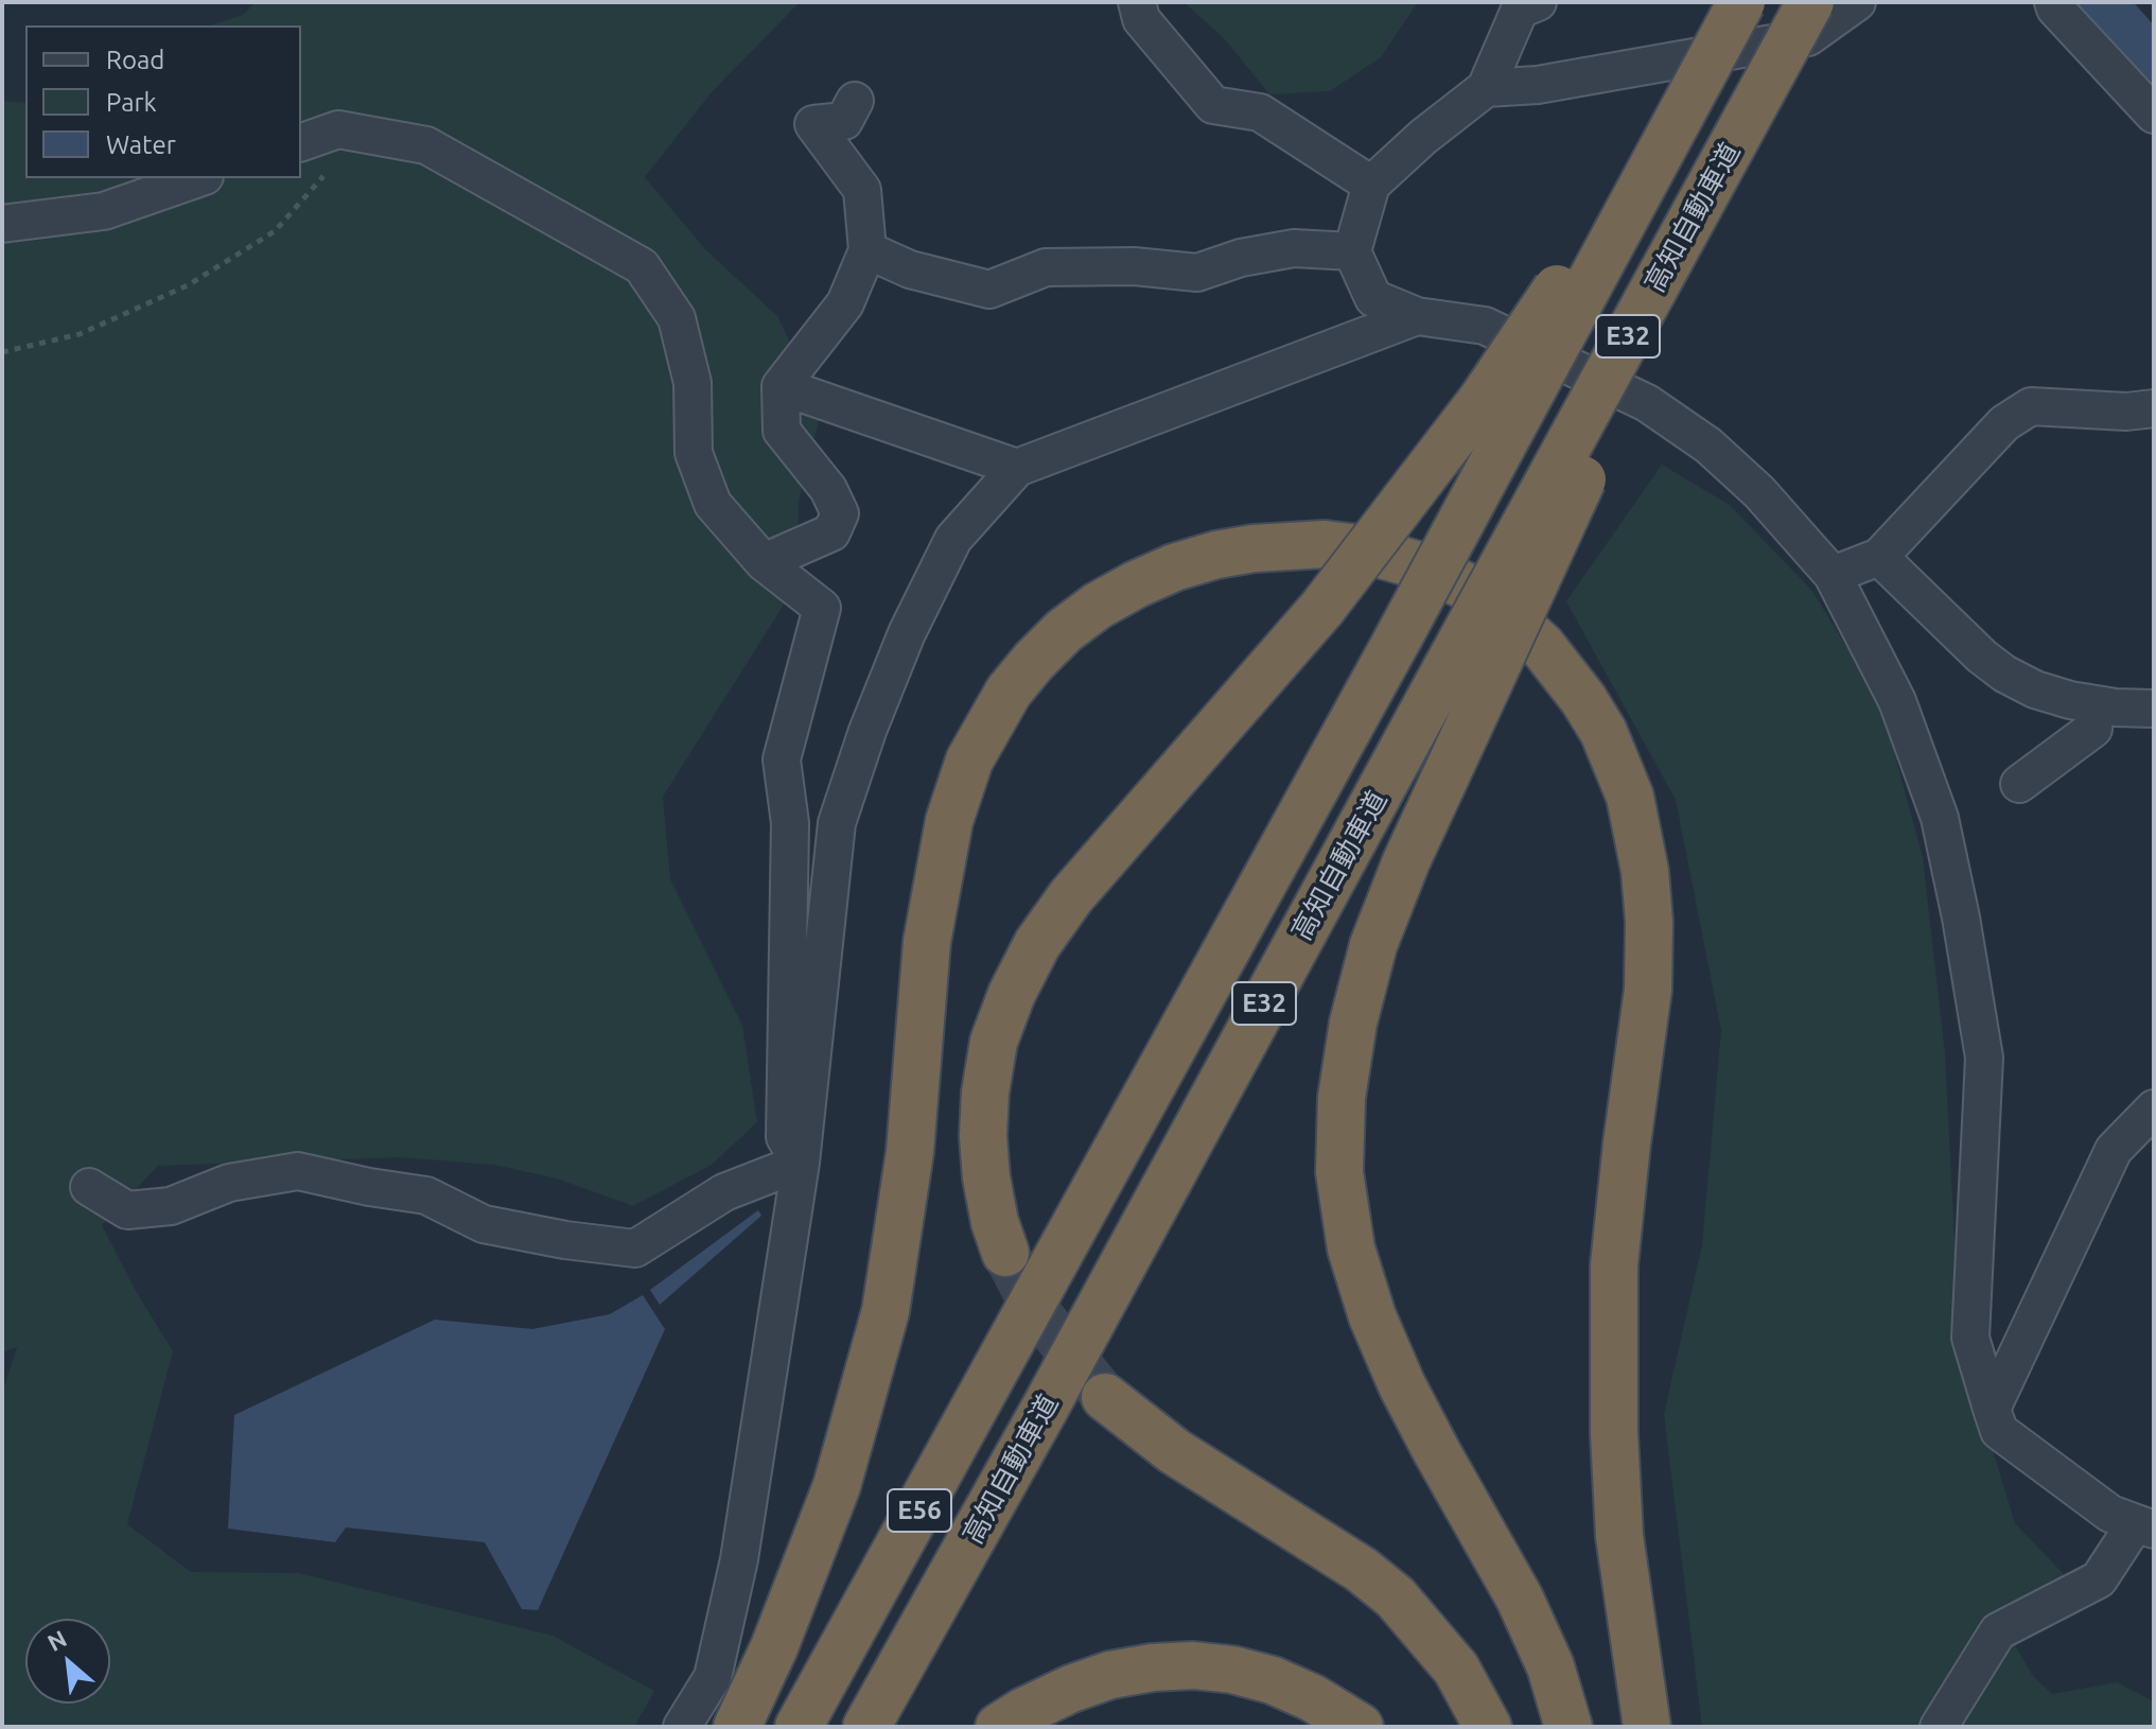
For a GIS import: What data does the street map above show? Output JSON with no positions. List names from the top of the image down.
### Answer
{
  "streets": {
    "highway": ["高知自動車道", "E32", "E56"]
  },
  "legend": ["Road", "Park", "Water"],
  "north": "top left"
}
